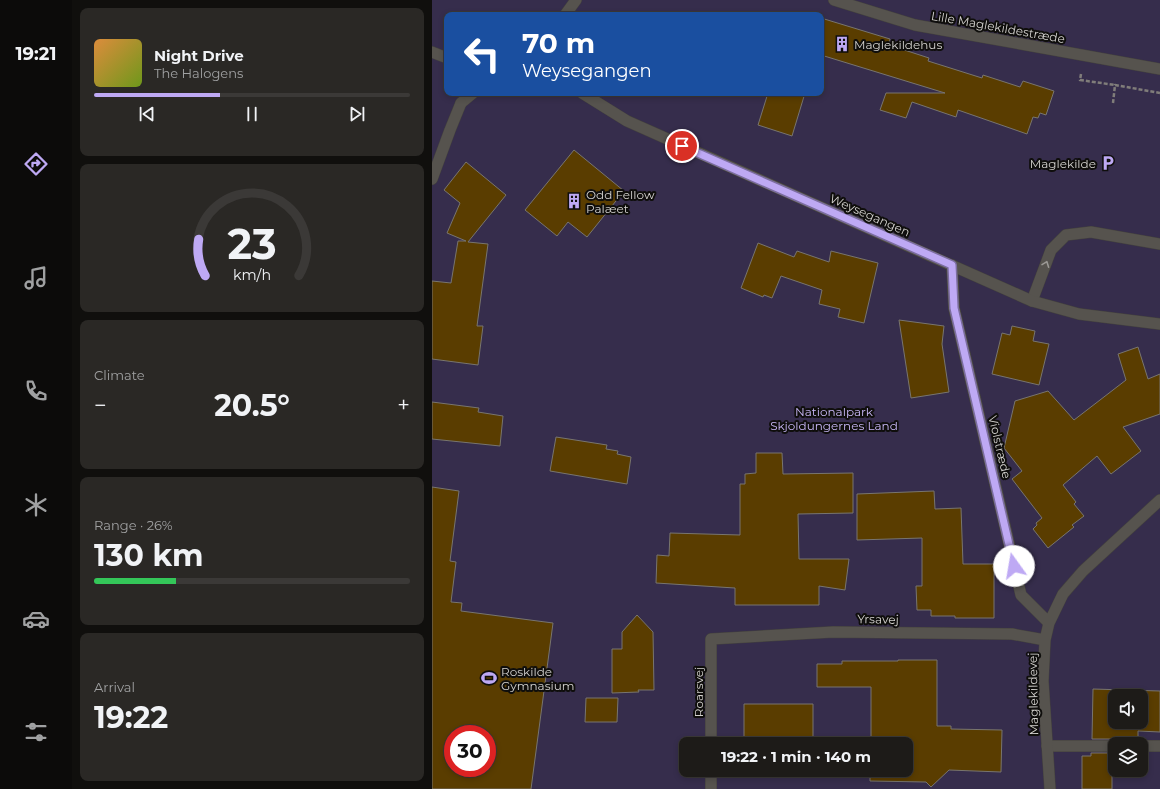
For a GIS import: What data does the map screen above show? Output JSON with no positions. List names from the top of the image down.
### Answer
{
  "streets": {
    "street": [
      "Lille Maglekildestræde",
      "Weysegangen",
      "Violstræde",
      "Yrsavej",
      "Roarsvej",
      "Maglekildevej"
    ]
  },
  "crossings": [
    ["Weysegangen", "Violstræde"],
    ["Violstræde", "Maglekildevej"],
    ["Yrsavej", "Roarsvej"],
    ["Yrsavej", "Maglekildevej"]
  ],
  "parks": ["Nationalpark Skjoldungernes Land"],
  "places": {
    "building": ["Maglekildehus", "Odd Fellow Palæet"],
    "parking": ["Maglekilde"],
    "sports": ["Roskilde Gymnasium"]
  },
  "page": {
    "tabs": "19:21",
    "turn": ["70 m", "Weysegangen"],
    "song": ["Night Drive", "The Halogens"],
    "tile": [
      "Climate",
      ["Range · 26%", "130 km"],
      ["Arrival", "19:22"]
    ],
    "heat": ["−", "20.5°", "+"],
    "limit": "30",
    "trip": "19:22 · 1 min · 140 m",
    "gauge": ["23", "km/h"]
  }
}
